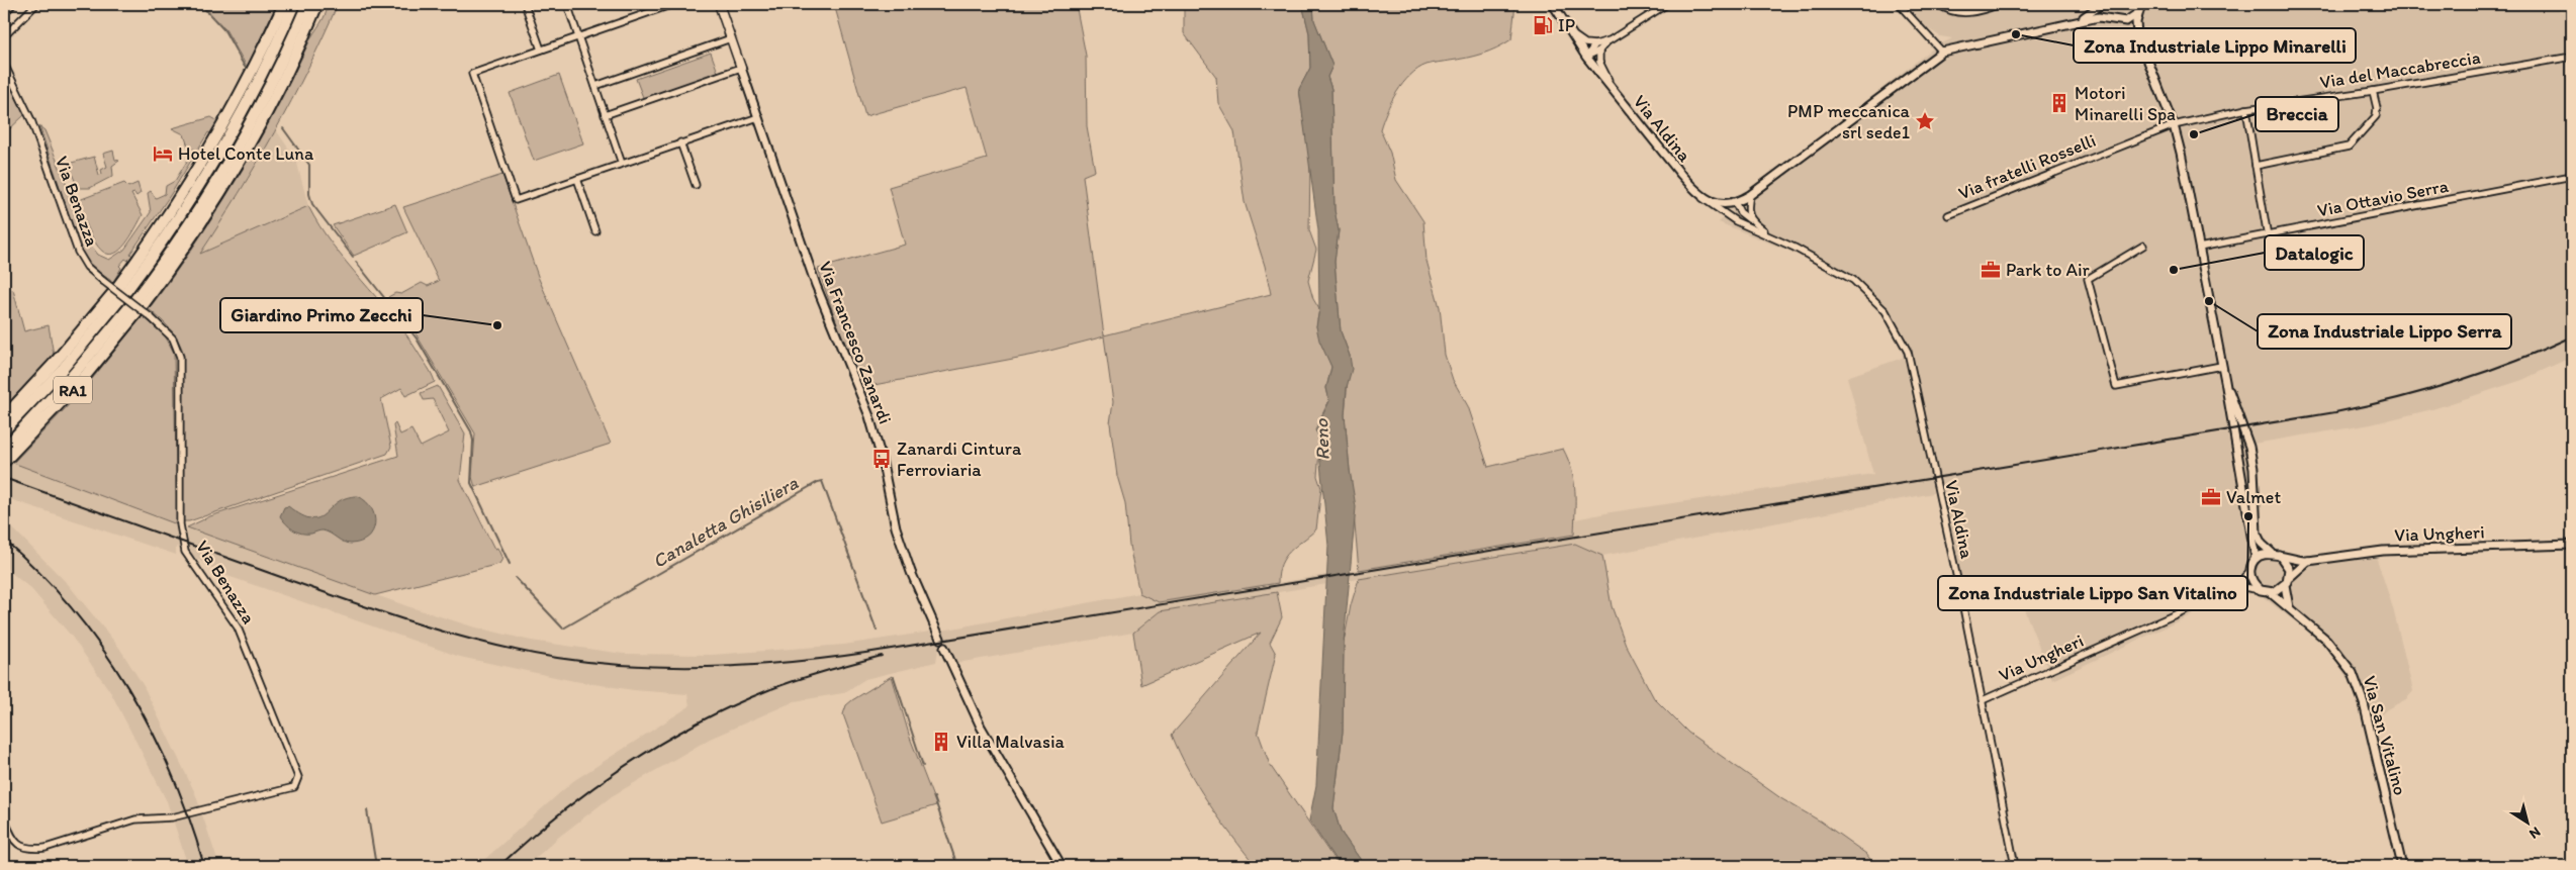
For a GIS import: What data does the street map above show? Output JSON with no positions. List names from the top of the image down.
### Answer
{
  "streets": {
    "highway": ["RA1"],
    "main road": ["Via Francesco Zanardi"],
    "street": [
      "Via del Maccabreccia",
      "Via Aldina",
      "Via fratelli Rosselli",
      "Via Ottavio Serra",
      "Via Benazza",
      "Via Ungheri",
      "Via San Vitalino"
    ]
  },
  "crossings": [
    ["Via del Maccabreccia", "Via fratelli Rosselli"],
    ["Via Aldina", "Via Ungheri"],
    ["Via Ungheri", "Via San Vitalino"]
  ],
  "water": ["Reno", "Canaletta Ghisiliera"],
  "places": {
    "fuel station": ["IP"],
    "other": [
      "Zona Industriale Lippo Minarelli",
      "Breccia",
      "Datalogic",
      "Zona Industriale Lippo Serra",
      "Giardino Primo Zecchi",
      "Zona Industriale Lippo San Vitalino"
    ],
    "building": ["Motori Minarelli Spa", "Villa Malvasia"],
    "place": ["PMP meccanica srl sede1"],
    "hotel": ["Hotel Conte Luna"],
    "office": ["Park to Air", "Valmet"],
    "bus stop": ["Zanardi Cintura Ferroviaria"]
  },
  "north": "bottom right"
}
